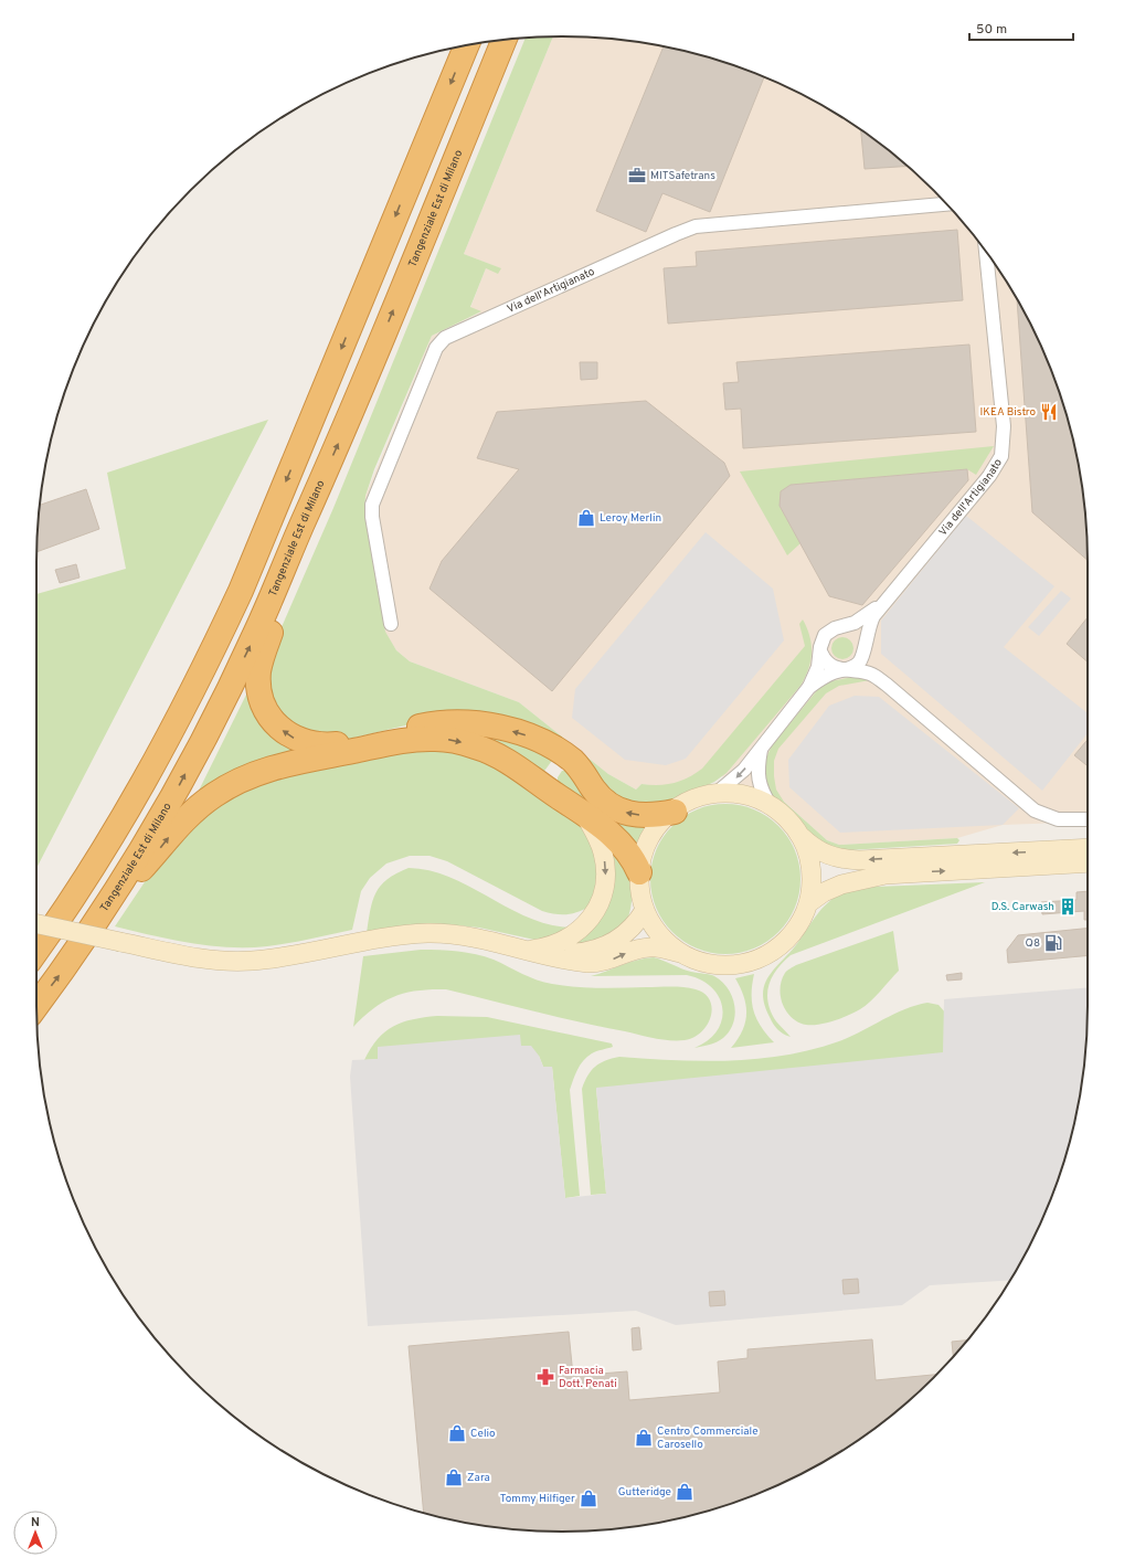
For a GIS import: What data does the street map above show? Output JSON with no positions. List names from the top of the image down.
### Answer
{
  "streets": {
    "highway": ["Tangenziale Est di Milano"],
    "street": ["Via dell'Artigianato"]
  },
  "places": {
    "office": ["MITSafetrans"],
    "restaurant": ["IKEA Bistro"],
    "shop": [
      "Leroy Merlin",
      "Celio",
      "Centro Commerciale Carosello",
      "Zara",
      "Gutteridge",
      "Tommy Hilfiger"
    ],
    "building": ["D.S. Carwash"],
    "fuel station": ["Q8"],
    "pharmacy": ["Farmacia Dott. Penati"]
  },
  "scale_bar": "50 m",
  "north": "top"
}
